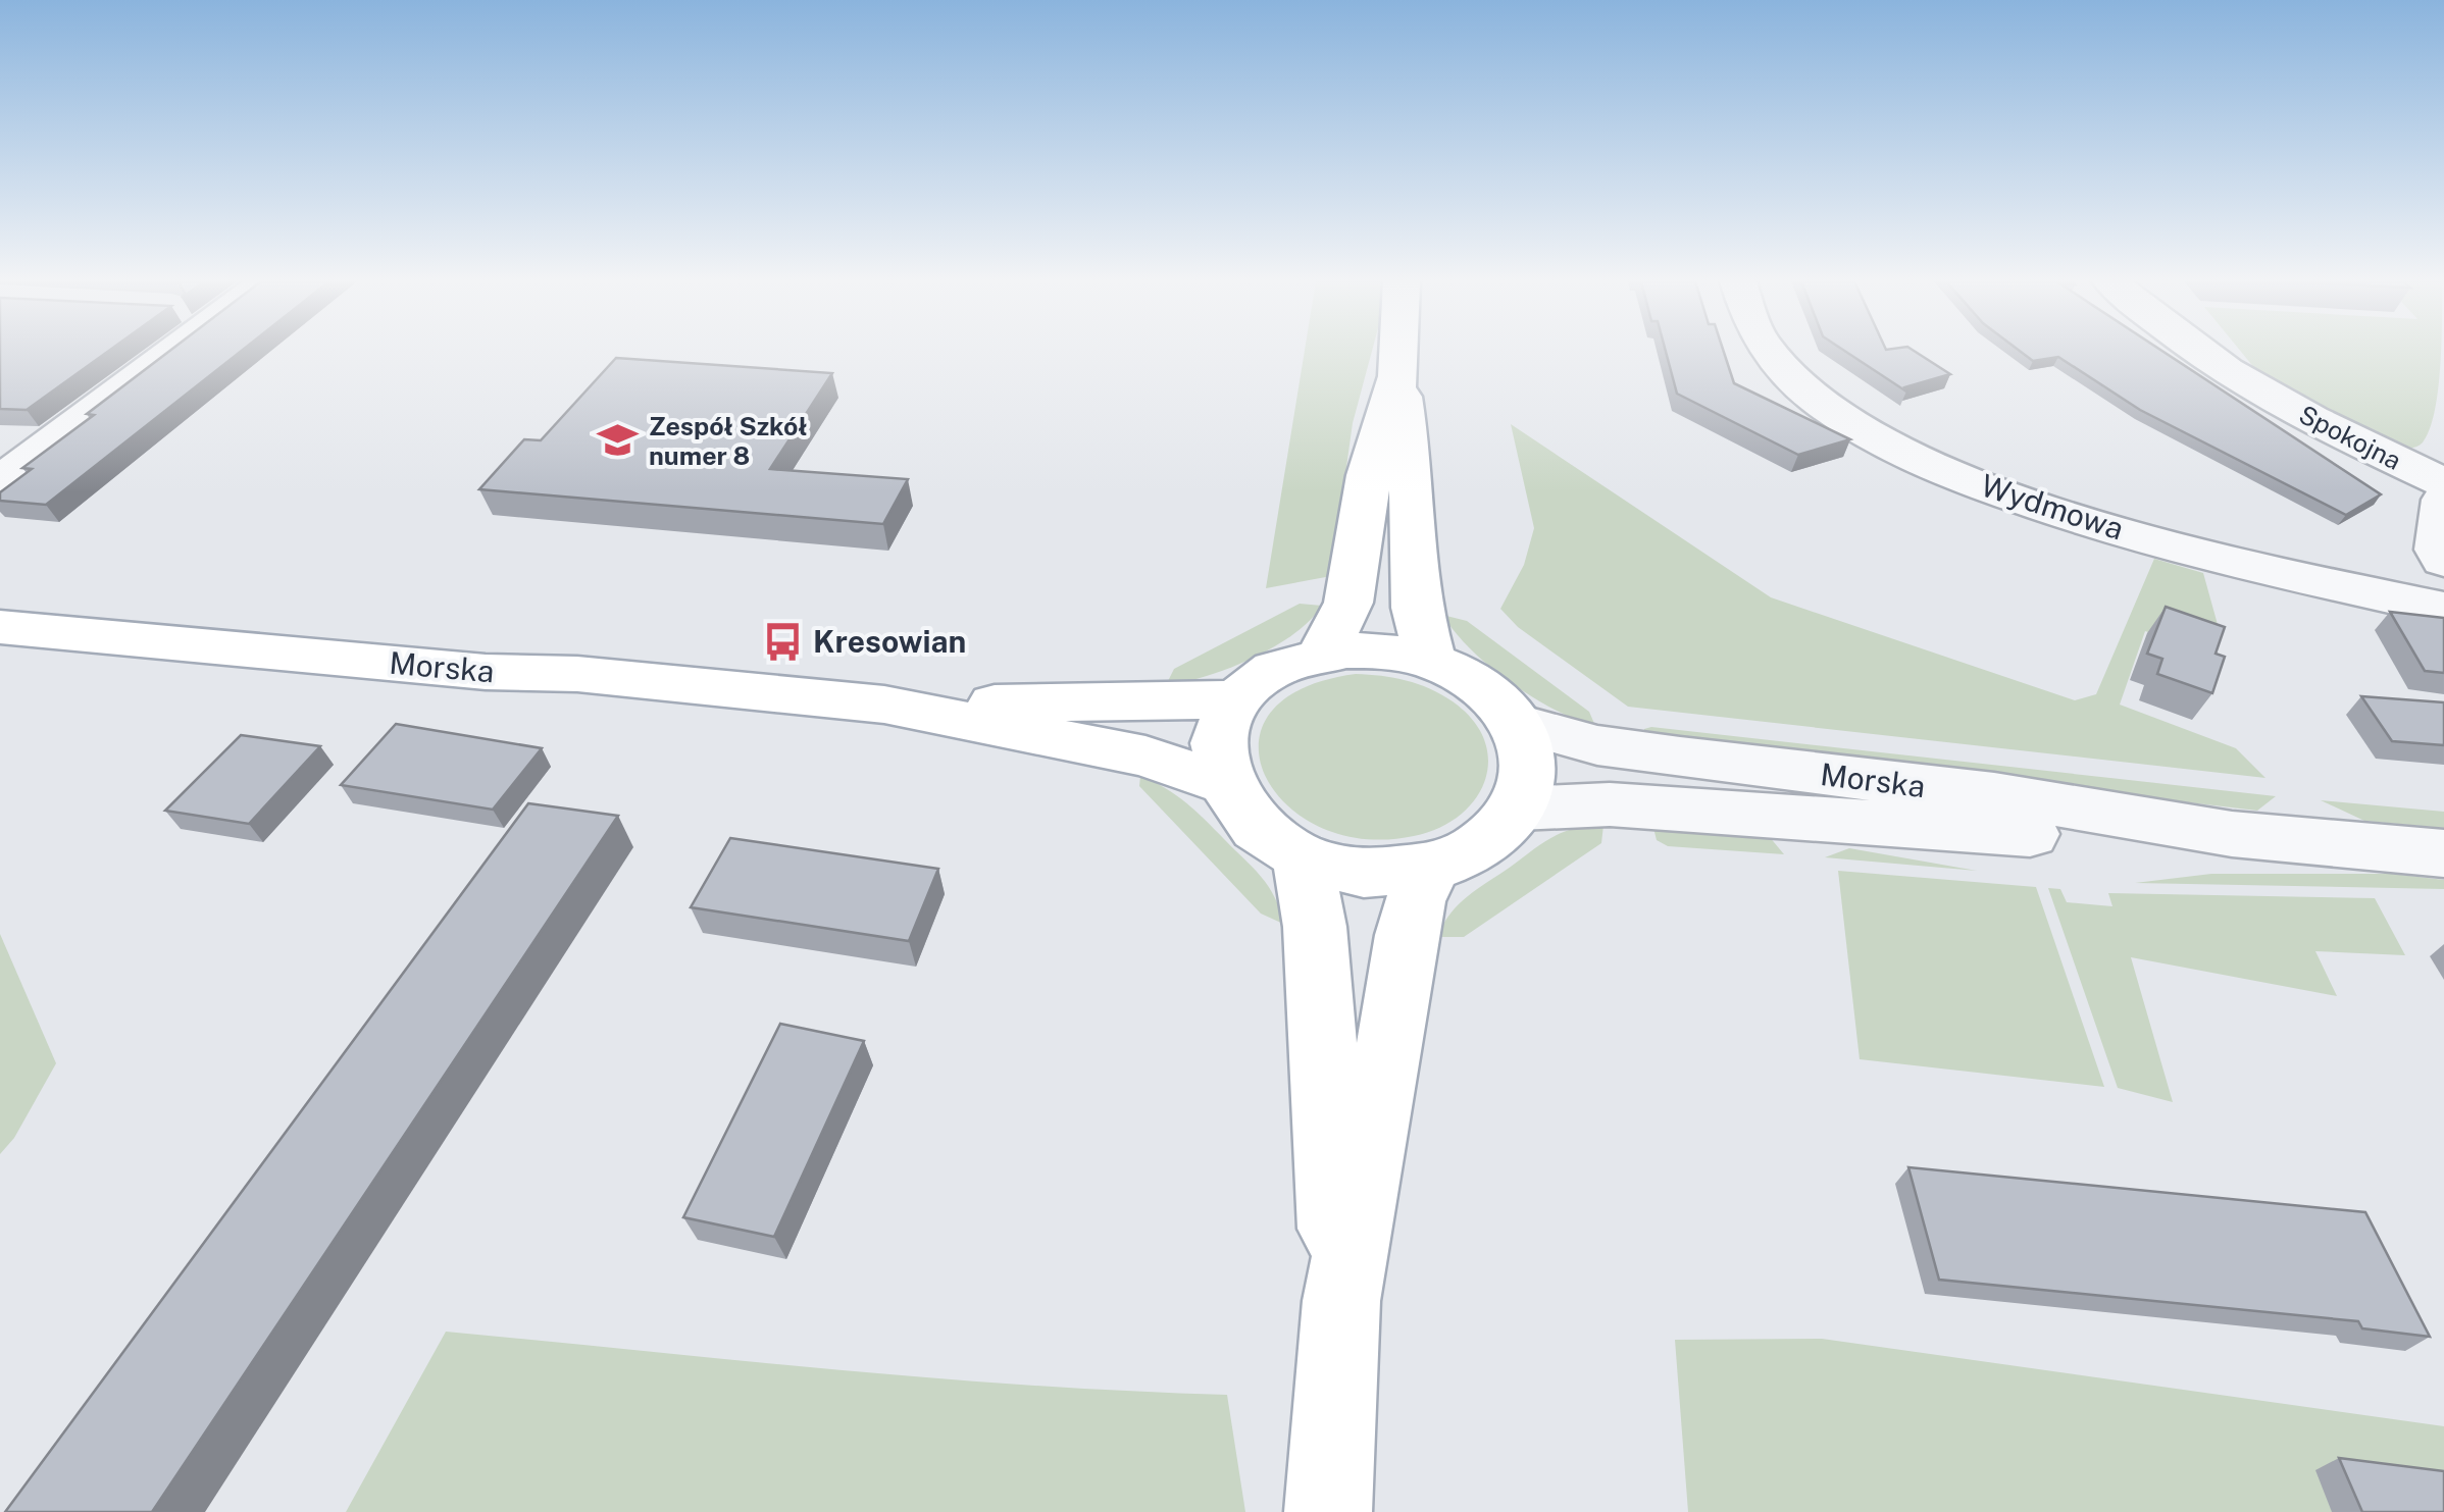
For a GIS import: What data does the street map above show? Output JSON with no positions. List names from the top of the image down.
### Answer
{
  "streets": {
    "main road": ["Morska"],
    "street": ["Spokojna", "Wydmowa"]
  },
  "places": {
    "school or university": ["Zespół Szkół numer 8"],
    "bus stop": ["Kresowian"]
  }
}
